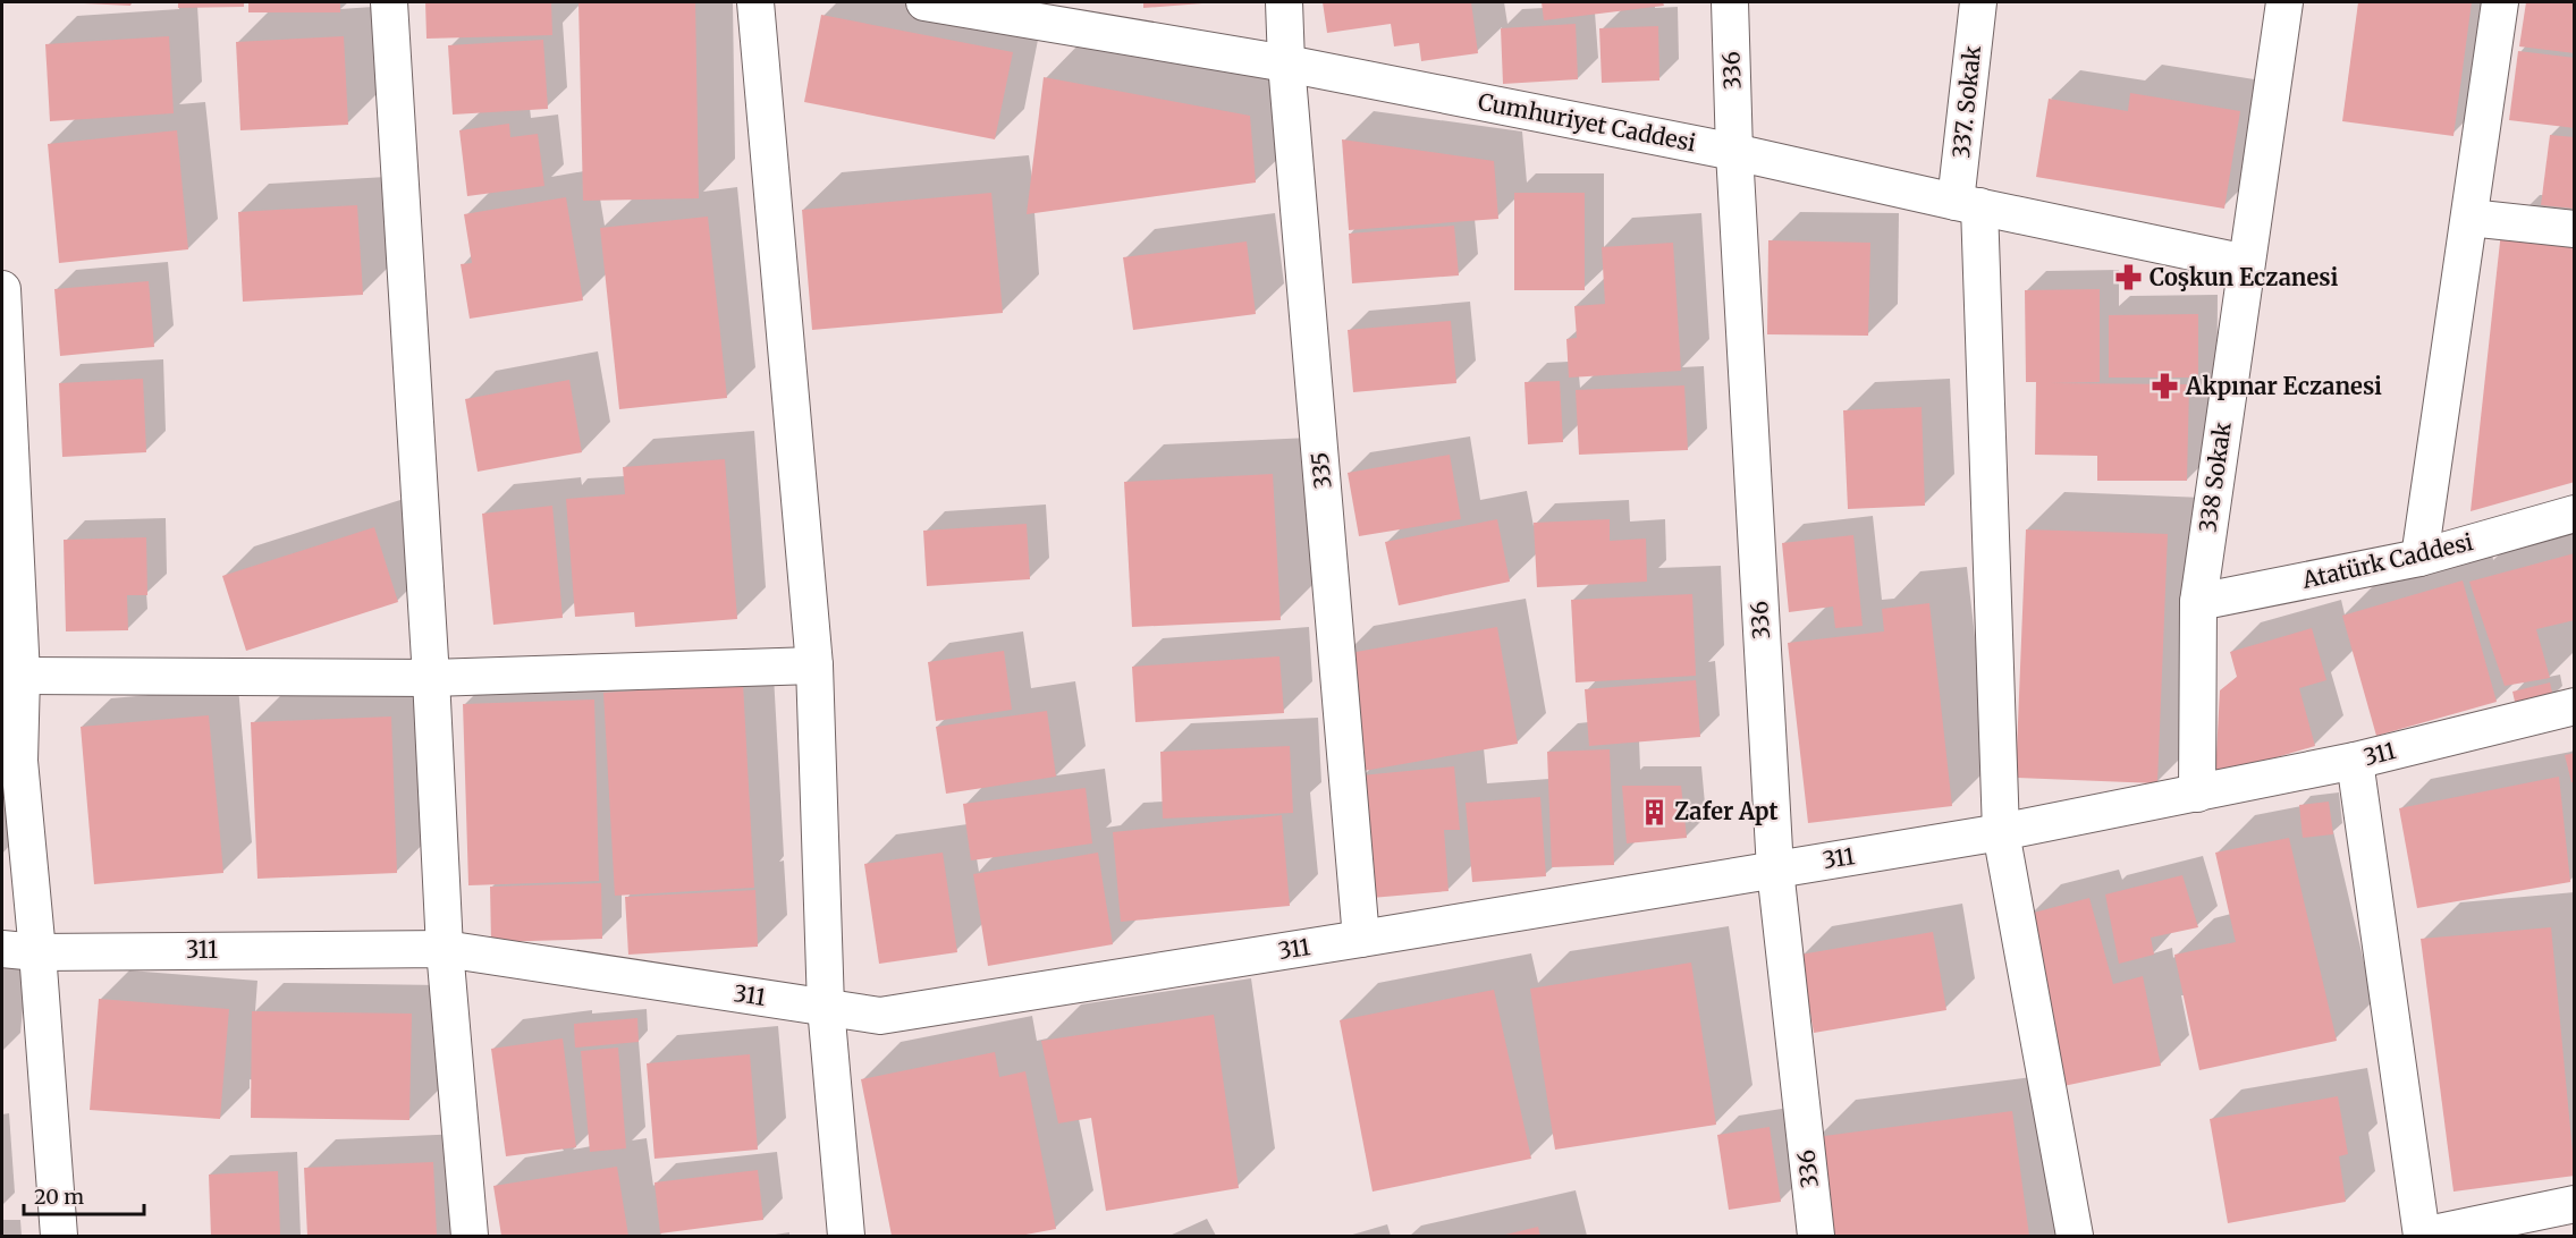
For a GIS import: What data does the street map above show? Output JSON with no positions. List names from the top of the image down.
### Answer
{
  "streets": {
    "street": [
      "336",
      "337. Sokak",
      "Cumhuriyet Caddesi",
      "335",
      "338 Sokak",
      "Atatürk Caddesi",
      "311"
    ]
  },
  "crossings": [
    ["336", "Cumhuriyet Caddesi"],
    ["336", "311"],
    ["337. Sokak", "Cumhuriyet Caddesi"],
    ["337. Sokak", "311"],
    ["Cumhuriyet Caddesi", "335"],
    ["Cumhuriyet Caddesi", "338 Sokak"],
    ["335", "311"],
    ["338 Sokak", "Atatürk Caddesi"],
    ["338 Sokak", "311"]
  ],
  "places": {
    "pharmacy": ["Coşkun Eczanesi", "Akpınar Eczanesi"],
    "building": ["Zafer Apt"]
  },
  "scale_bar": "20 m"
}
